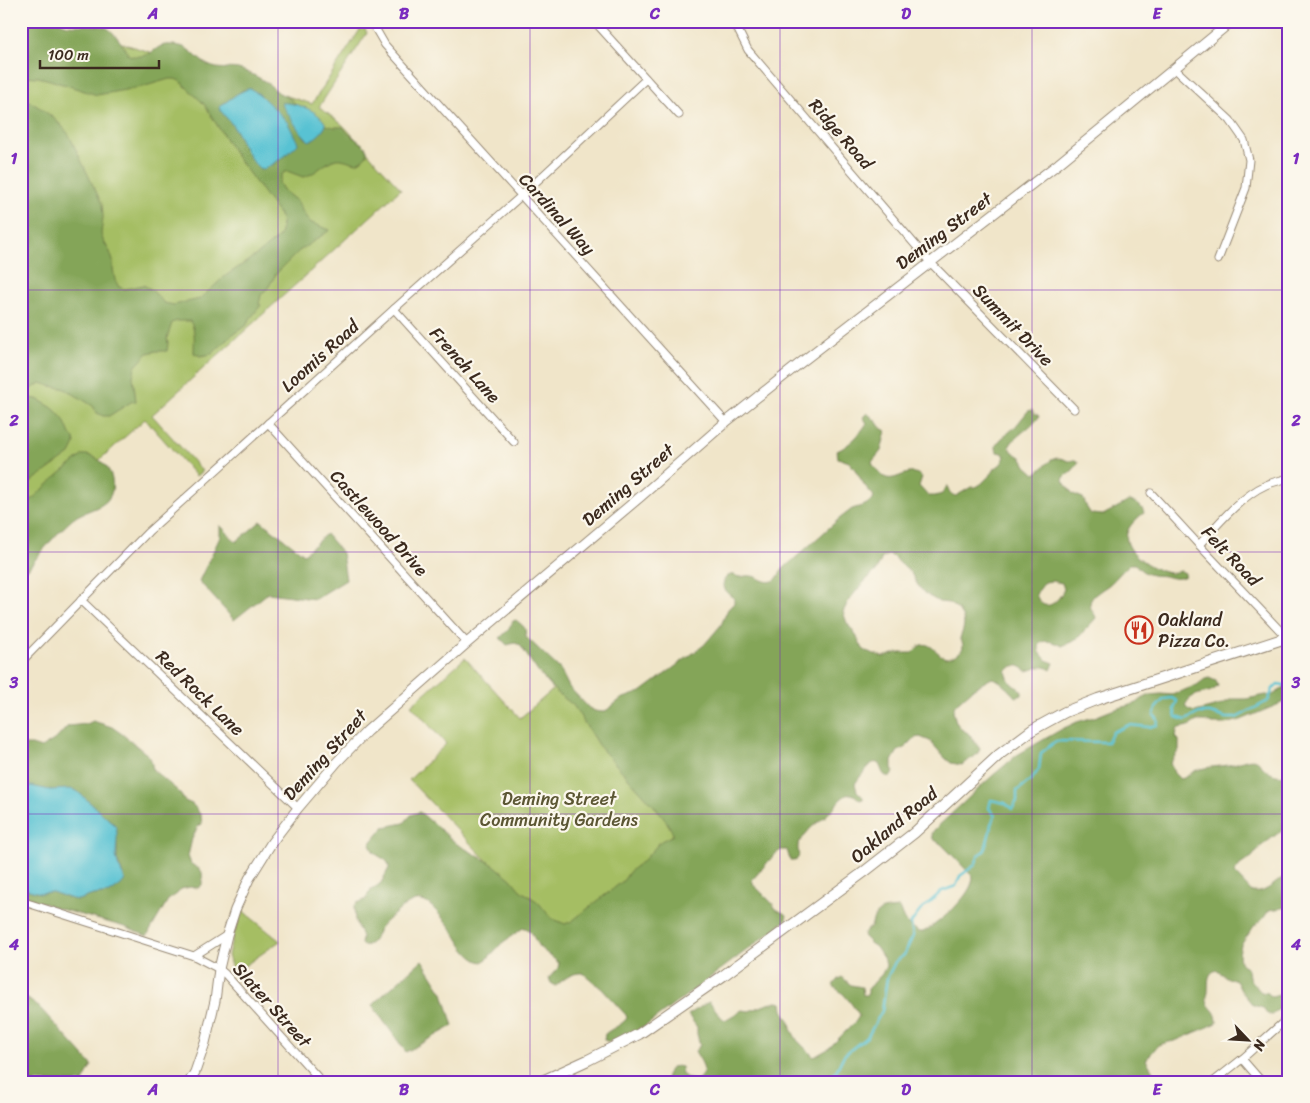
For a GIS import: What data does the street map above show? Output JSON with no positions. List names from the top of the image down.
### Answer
{
  "streets": {
    "main road": ["Oakland Road"],
    "street": [
      "Ridge Road",
      "Cardinal Way",
      "Deming Street",
      "Summit Drive",
      "Loomis Road",
      "French Lane",
      "Castlewood Drive",
      "Felt Road",
      "Red Rock Lane",
      "Slater Street"
    ]
  },
  "crossings": [
    ["Ridge Road", "Deming Street"],
    ["Ridge Road", "Summit Drive"],
    ["Cardinal Way", "Deming Street"],
    ["Cardinal Way", "Loomis Road"],
    ["Deming Street", "Summit Drive"],
    ["Deming Street", "Castlewood Drive"],
    ["Deming Street", "Red Rock Lane"],
    ["Deming Street", "Slater Street"],
    ["Loomis Road", "French Lane"],
    ["Loomis Road", "Castlewood Drive"],
    ["Loomis Road", "Red Rock Lane"],
    ["Felt Road", "Oakland Road"]
  ],
  "parks": ["Deming Street Community Gardens"],
  "places": {
    "restaurant": ["Oakland Pizza Co."]
  },
  "scale_bar": "100 m",
  "north": "bottom right",
  "grid": {
    "columns": [
      "A",
      "B",
      "C",
      "D",
      "E"
    ],
    "rows": [
      "1",
      "2",
      "3",
      "4"
    ]
  }
}
